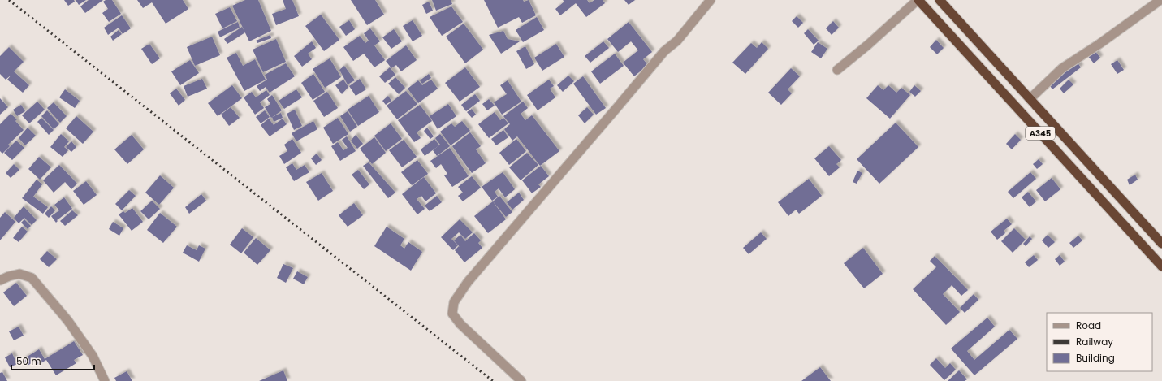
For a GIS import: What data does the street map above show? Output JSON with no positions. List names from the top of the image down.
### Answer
{
  "streets": {
    "highway": ["A345"]
  },
  "legend": ["Road", "Railway", "Building"],
  "scale_bar": "50 m"
}
